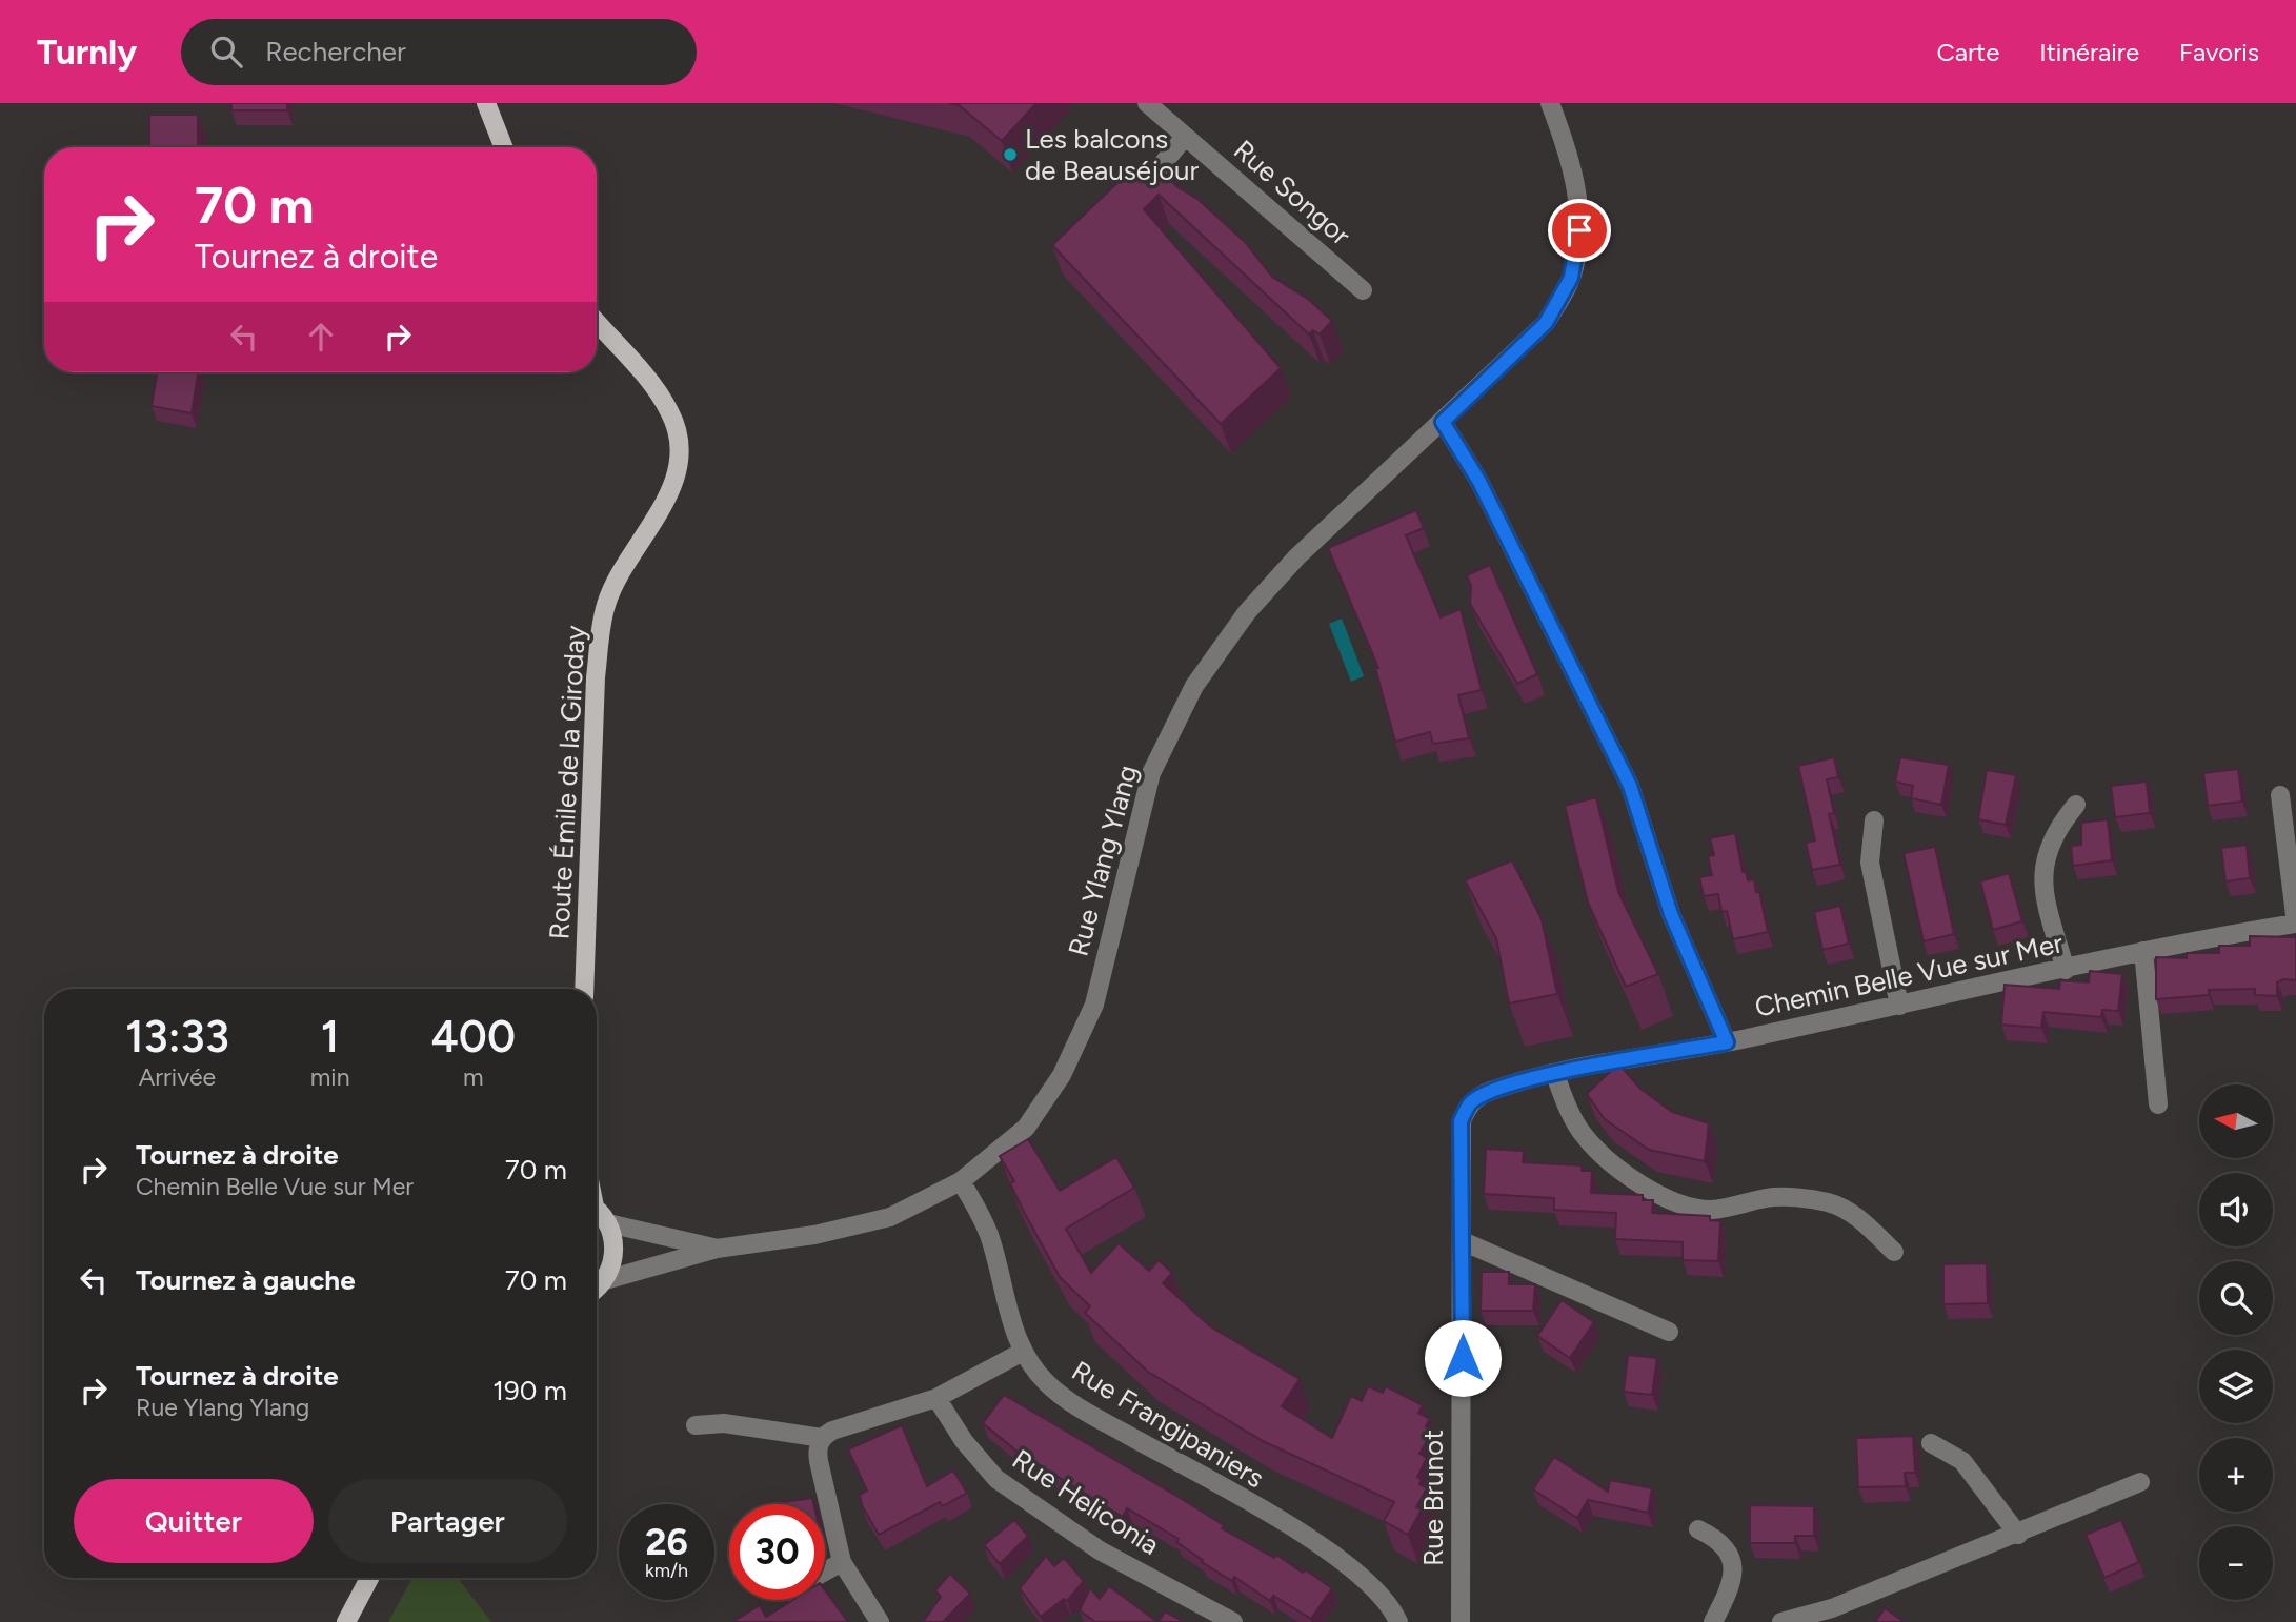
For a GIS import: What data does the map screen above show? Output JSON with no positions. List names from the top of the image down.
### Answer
{
  "streets": {
    "main road": ["Route Émile de la Giroday"],
    "street": [
      "Rue Songor",
      "Rue Ylang Ylang",
      "Chemin Belle Vue sur Mer",
      "Rue Frangipaniers",
      "Rue Brunot",
      "Rue Heliconia"
    ]
  },
  "crossings": [
    ["Rue Ylang Ylang", "Rue Frangipaniers"],
    ["Chemin Belle Vue sur Mer", "Rue Brunot"]
  ],
  "places": ["Les balcons de Beauséjour"],
  "north": "left",
  "page": {
    "header": "Turnly",
    "search": "Rechercher",
    "nav": ["Carte", "Itinéraire", "Favoris"],
    "turn": ["70 m", "Tournez à droite"],
    "eta": [
      "13:33",
      "Arrivée",
      "1",
      "min",
      "400",
      "m"
    ],
    "map_buttons": ["+", "−"],
    "list": [
      {
        "name": "Tournez à droite",
        "note": "Chemin Belle Vue sur Mer",
        "value": "70 m"
      },
      {
        "name": "Tournez à gauche",
        "value": "70 m"
      },
      {
        "name": "Tournez à droite",
        "note": "Rue Ylang Ylang",
        "value": "190 m"
      }
    ],
    "buttons": ["Quitter", "Partager"],
    "speed": "26 km/h",
    "limit": "30"
  }
}
